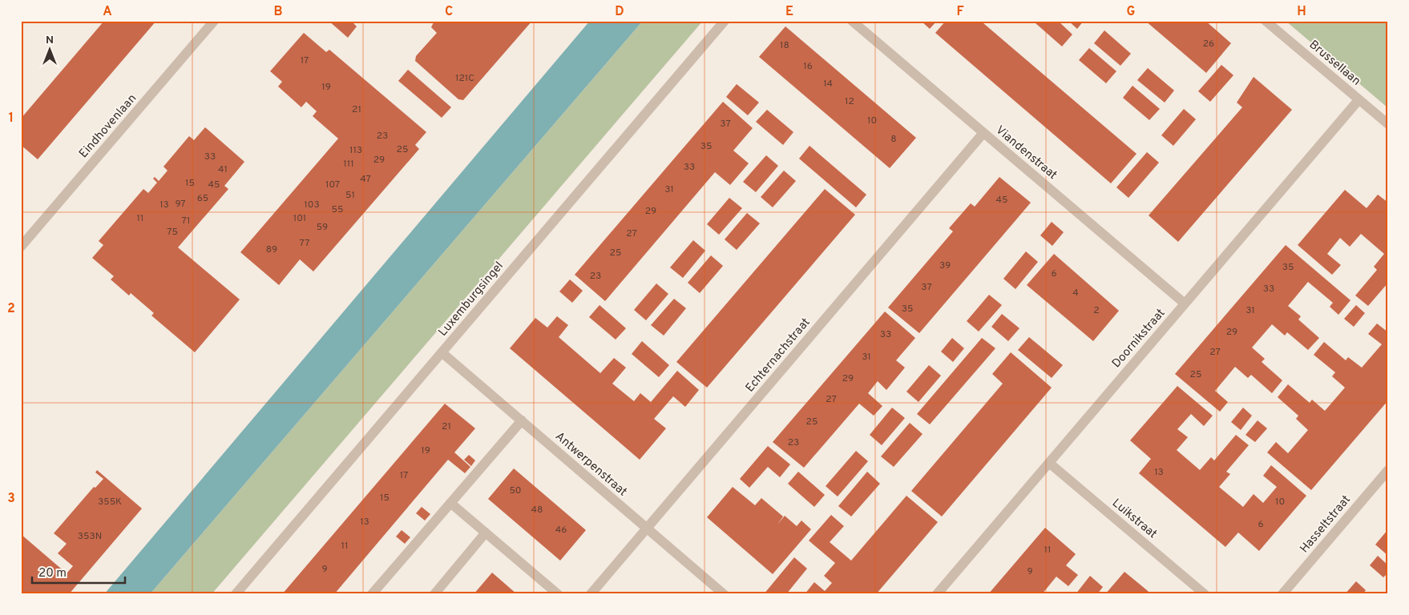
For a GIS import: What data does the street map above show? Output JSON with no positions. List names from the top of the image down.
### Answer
{
  "streets": {
    "street": [
      "Brussellaan",
      "Eindhovenlaan",
      "Viandenstraat",
      "Luxemburgsingel",
      "Doornikstraat",
      "Echternachstraat",
      "Antwerpenstraat",
      "Luikstraat",
      "Hasseltstraat"
    ]
  },
  "crossings": [
    ["Brussellaan", "Doornikstraat"],
    ["Viandenstraat", "Doornikstraat"],
    ["Viandenstraat", "Echternachstraat"],
    ["Luxemburgsingel", "Antwerpenstraat"],
    ["Doornikstraat", "Luikstraat"],
    ["Echternachstraat", "Antwerpenstraat"]
  ],
  "house_numbers": [
    "26",
    "18",
    "17",
    "16",
    "121C",
    "14",
    "19",
    "12",
    "21",
    "10",
    "37",
    "23",
    "8",
    "35",
    "25",
    "113",
    "33",
    "29",
    "111",
    "33",
    "41",
    "47",
    "15",
    "45",
    "107",
    "31",
    "51",
    "65",
    "45",
    "97",
    "13",
    "103",
    "55",
    "29",
    "11",
    "101",
    "71",
    "59",
    "75",
    "27",
    "77",
    "89",
    "25",
    "39",
    "35",
    "6",
    "23",
    "37",
    "33",
    "4",
    "35",
    "2",
    "31",
    "29",
    "33",
    "27",
    "31",
    "25",
    "29",
    "27",
    "25",
    "21",
    "23",
    "19",
    "13",
    "17",
    "50",
    "15",
    "355K",
    "10",
    "48",
    "13",
    "6",
    "46",
    "353N",
    "11",
    "11",
    "9",
    "9"
  ],
  "scale_bar": "20 m",
  "north": "top",
  "grid": {
    "columns": [
      "A",
      "B",
      "C",
      "D",
      "E",
      "F",
      "G",
      "H"
    ],
    "rows": ["1", "2", "3"]
  }
}
